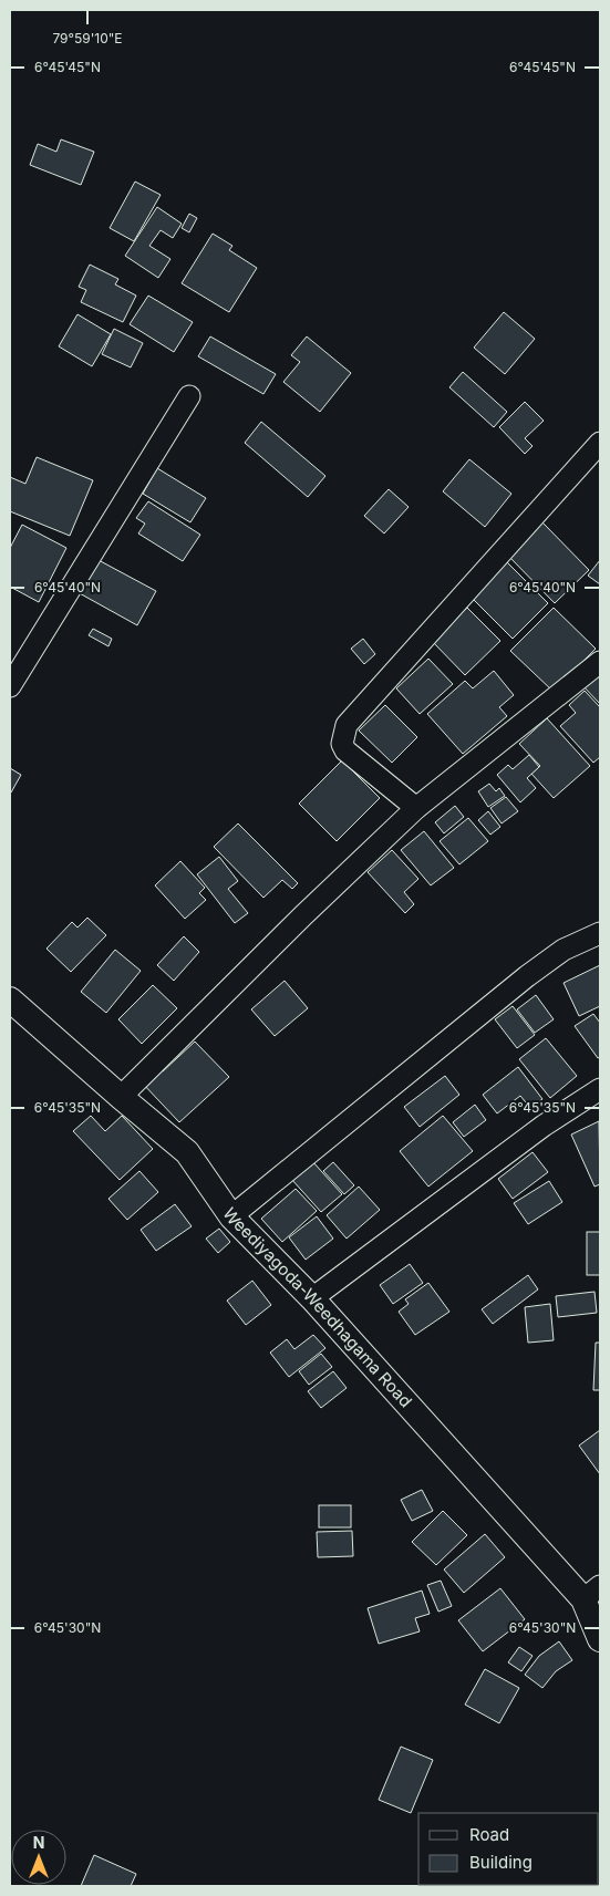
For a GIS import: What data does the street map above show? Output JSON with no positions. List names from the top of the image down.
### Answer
{
  "streets": {
    "street": ["Weediyagoda-Weedhagama Road"]
  },
  "legend": ["Road", "Building"],
  "north": "top",
  "coordinates": [
    "79°59'10\"E",
    "6°45'45\"N",
    "6°45'40\"N",
    "6°45'35\"N",
    "6°45'30\"N"
  ]
}
